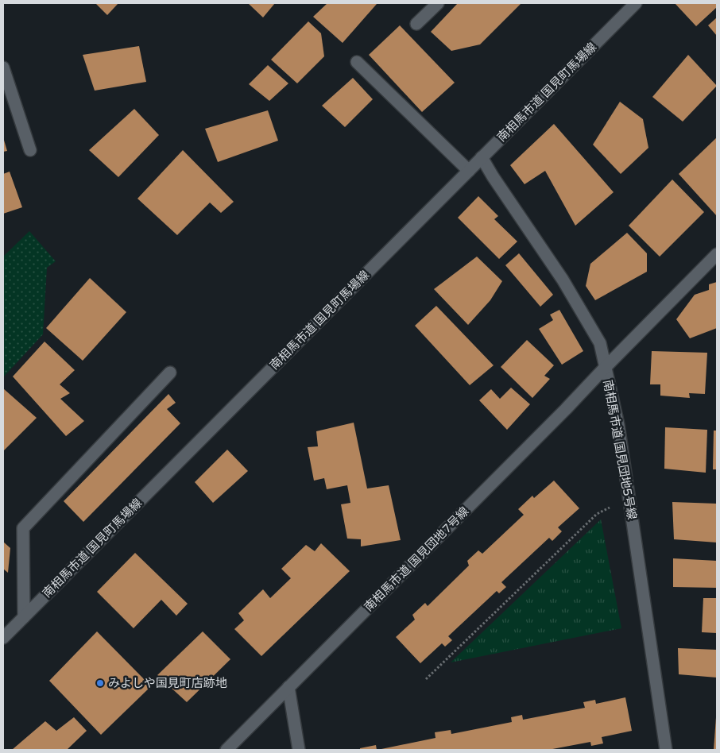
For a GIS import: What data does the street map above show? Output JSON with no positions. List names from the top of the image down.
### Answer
{
  "streets": {
    "street": ["南相馬市道 国見町馬場線", "南相馬市道 国見団地5号線", "南相馬市道 国見団地7号線"]
  },
  "crossings": [
    ["南相馬市道 国見町馬場線", "南相馬市道 国見団地5号線"],
    ["南相馬市道 国見団地5号線", "南相馬市道 国見団地7号線"]
  ],
  "places": ["みよしや国見町店跡地"]
}
